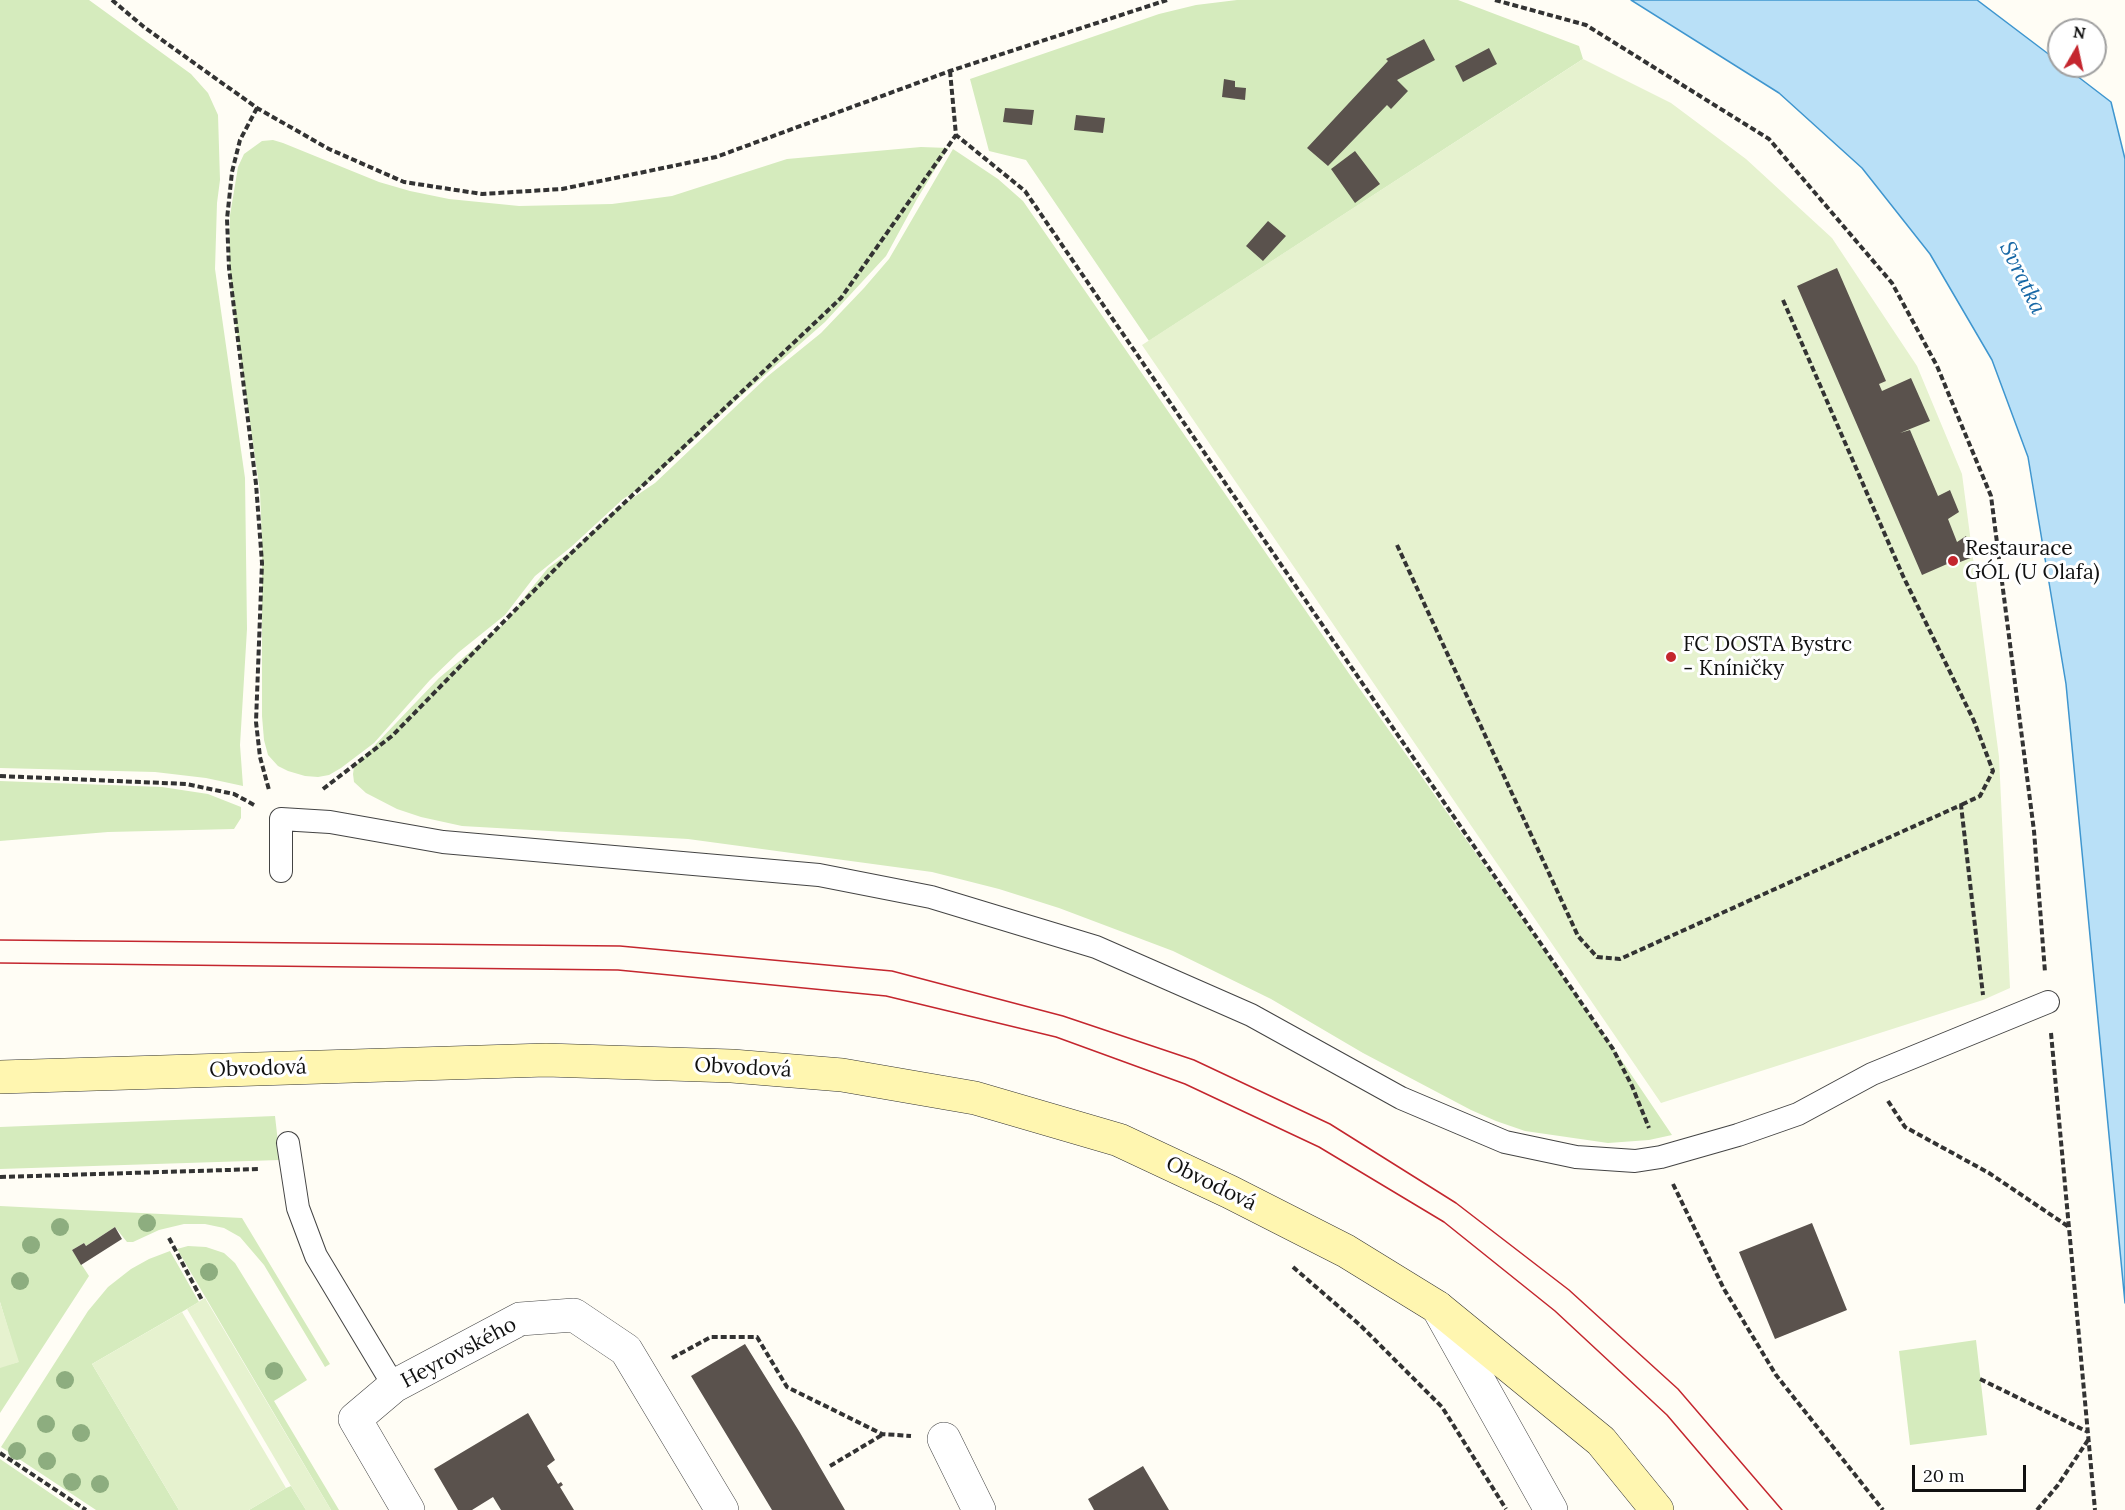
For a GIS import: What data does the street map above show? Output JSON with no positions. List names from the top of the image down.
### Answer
{
  "streets": {
    "main road": ["Obvodová"],
    "street": ["Heyrovského"]
  },
  "water": ["Svratka"],
  "places": ["Restaurace GÓL (U Olafa)", "FC DOSTA Bystrc - Kníničky"],
  "scale_bar": "20 m",
  "north": "top"
}
